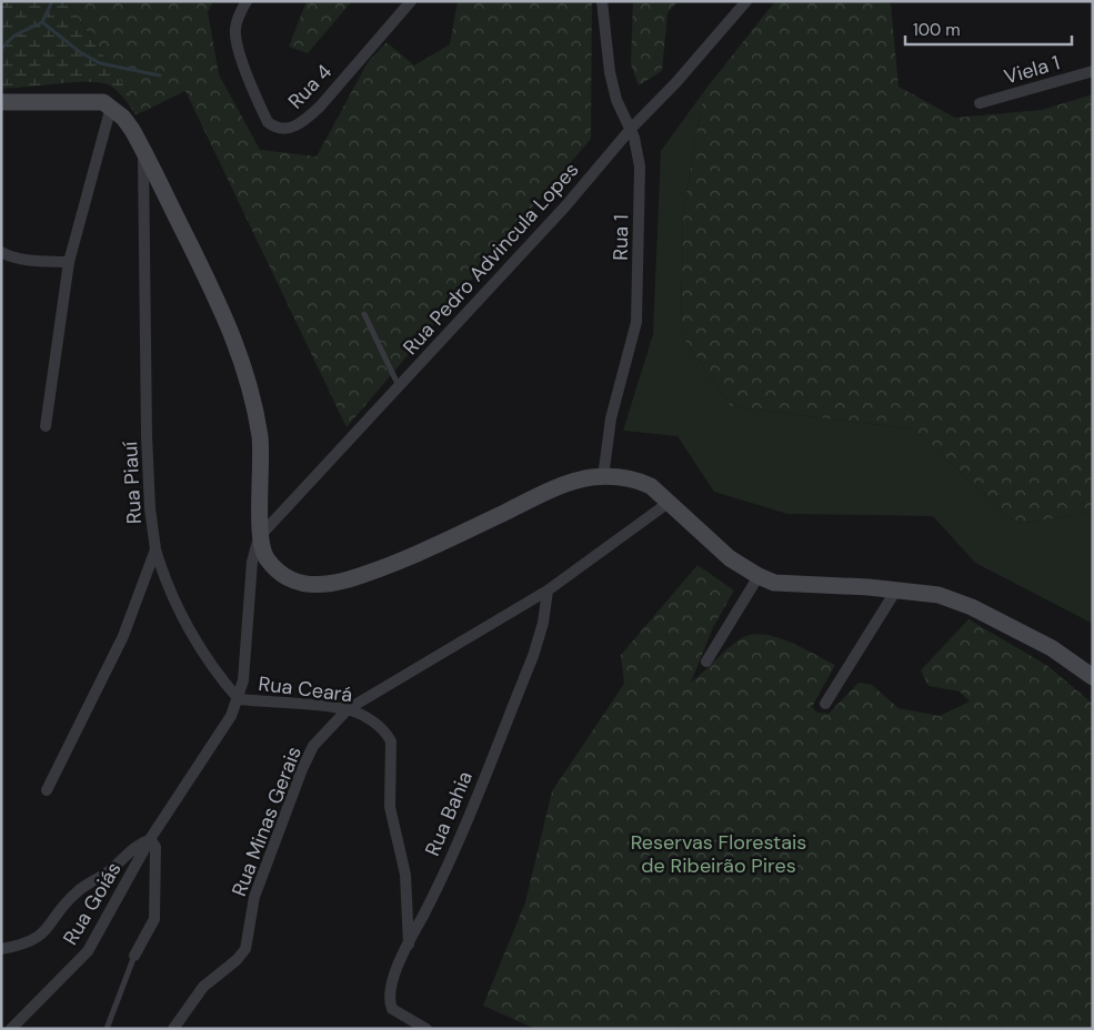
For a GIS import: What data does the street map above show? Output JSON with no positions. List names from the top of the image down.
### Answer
{
  "streets": {
    "street": [
      "Viela 1",
      "Rua 4",
      "Rua 1",
      "Rua Pedro Advincula Lopes",
      "Rua Piauí",
      "Rua Ceará",
      "Rua Bahia",
      "Rua Minas Gerais",
      "Rua Goiás"
    ]
  },
  "crossings": [
    ["Rua 1", "Rua Pedro Advincula Lopes"],
    ["Rua Pedro Advincula Lopes", "Rua Goiás"],
    ["Rua Piauí", "Rua Ceará"],
    ["Rua Ceará", "Rua Bahia"],
    ["Rua Ceará", "Rua Minas Gerais"],
    ["Rua Ceará", "Rua Goiás"],
    ["Rua Bahia", "Rua Minas Gerais"]
  ],
  "parks": ["Reservas Florestais de Ribeirão Pires"],
  "scale_bar": "100 m"
}
